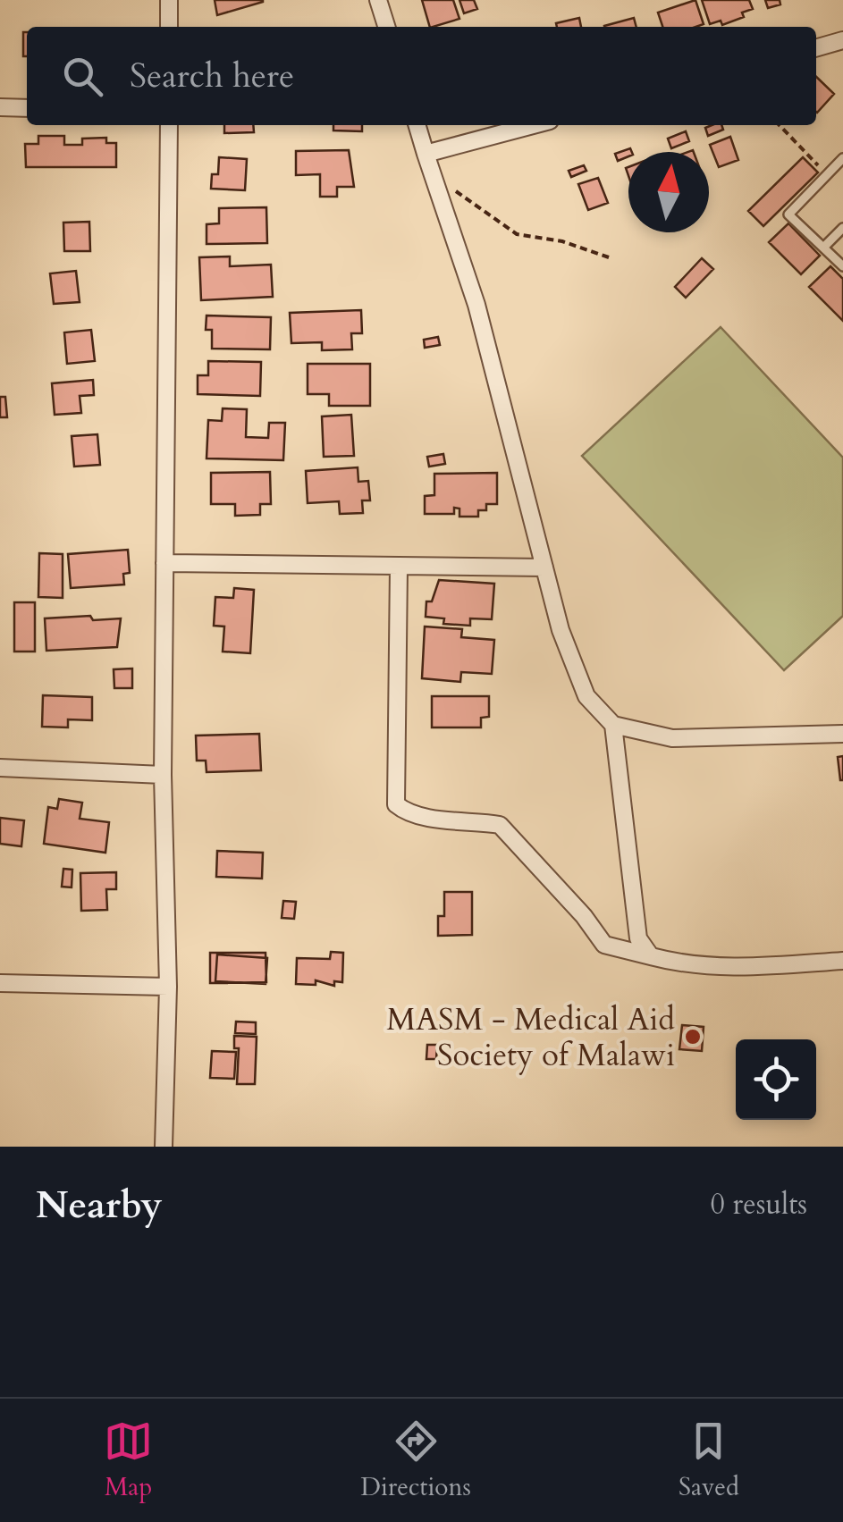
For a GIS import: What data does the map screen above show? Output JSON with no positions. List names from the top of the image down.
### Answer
{
  "places": ["MASM - Medical Aid Society of Malawi"],
  "north": "top",
  "page": {
    "search": "Search here",
    "heading": ["Nearby", "0 results"],
    "nav": ["Map", "Directions", "Saved"]
  }
}
